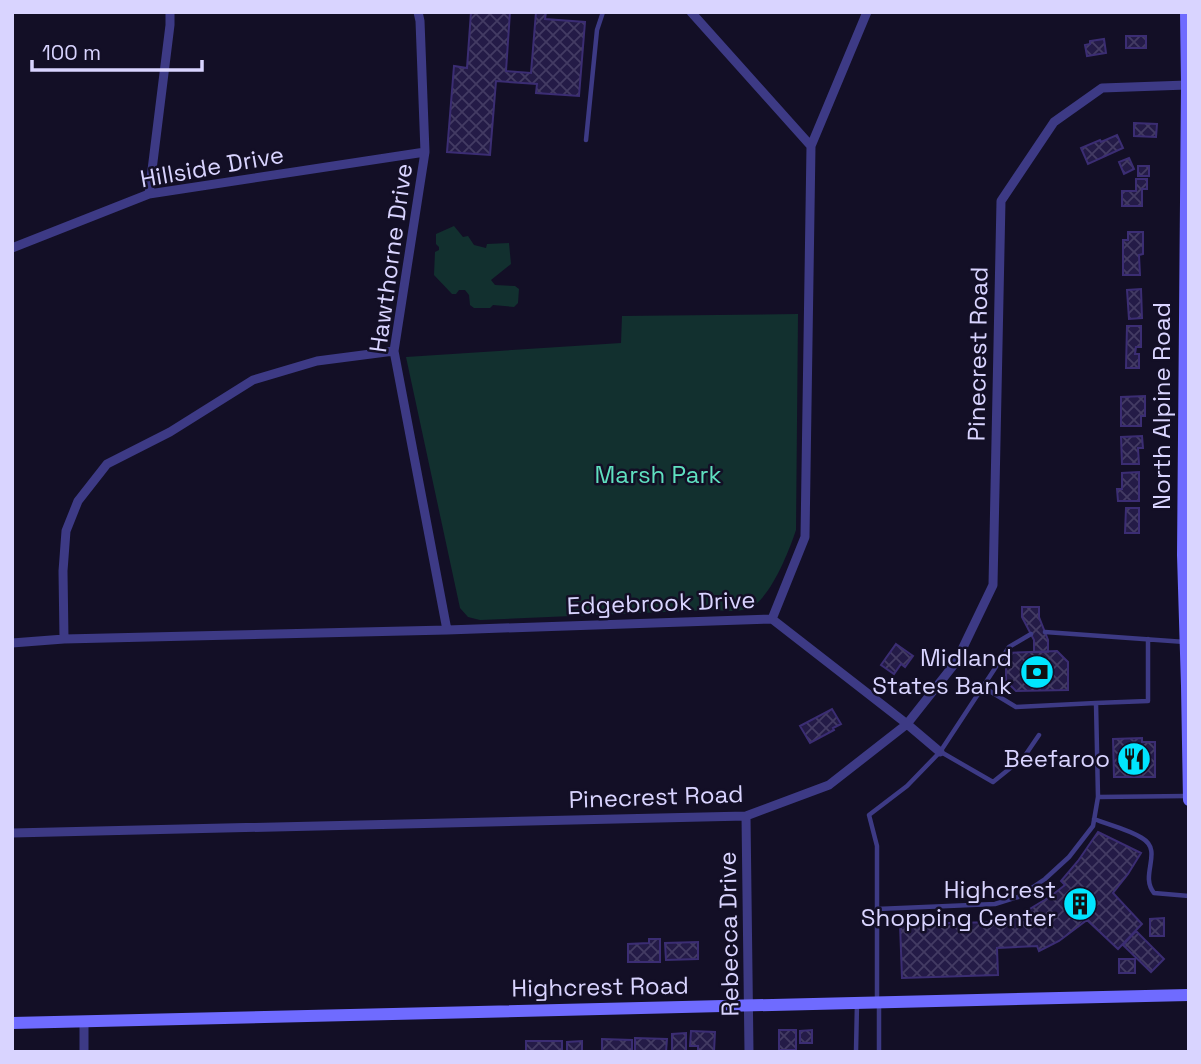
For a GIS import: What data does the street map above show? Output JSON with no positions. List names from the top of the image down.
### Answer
{
  "streets": {
    "street": [
      "Hillside Drive",
      "Hawthorne Drive",
      "Pinecrest Road",
      "North Alpine Road",
      "Edgebrook Drive",
      "Rebecca Drive",
      "Highcrest Road"
    ]
  },
  "crossings": [
    ["Hillside Drive", "Hawthorne Drive"],
    ["Hawthorne Drive", "Edgebrook Drive"],
    ["Pinecrest Road", "North Alpine Road"],
    ["Pinecrest Road", "Rebecca Drive"],
    ["Rebecca Drive", "Highcrest Road"]
  ],
  "parks": ["Marsh Park"],
  "places": {
    "bank": ["Midland States Bank"],
    "restaurant": ["Beefaroo"],
    "building": ["Highcrest Shopping Center"]
  },
  "scale_bar": "100 m"
}
